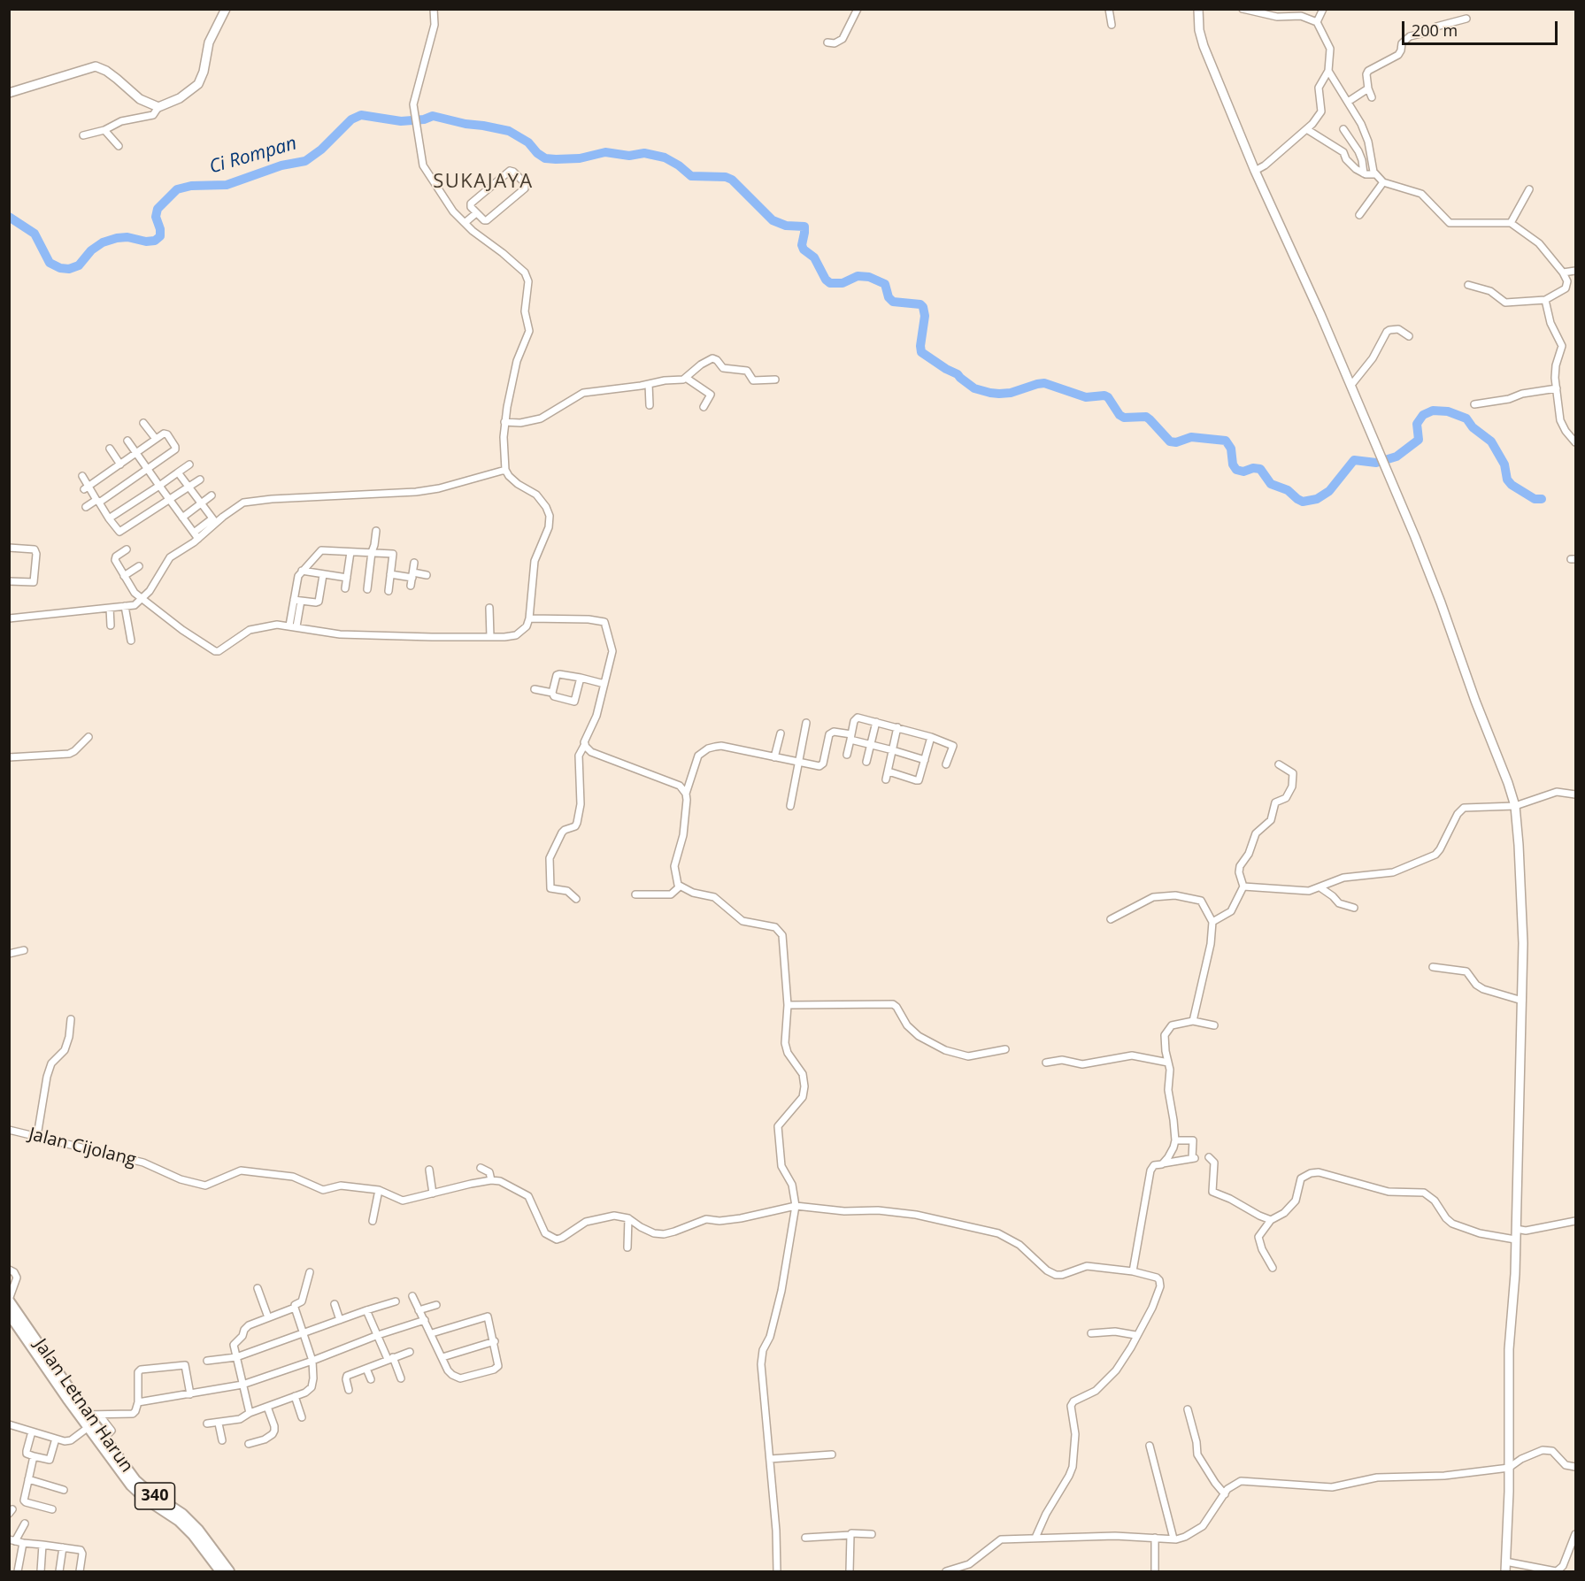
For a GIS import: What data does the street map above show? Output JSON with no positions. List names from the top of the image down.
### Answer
{
  "streets": {
    "main road": ["Jalan Letnan Harun", "340"],
    "street": ["Jalan Cijolang"]
  },
  "districts": ["SUKAJAYA"],
  "water": ["Ci Rompan"],
  "scale_bar": "200 m"
}
